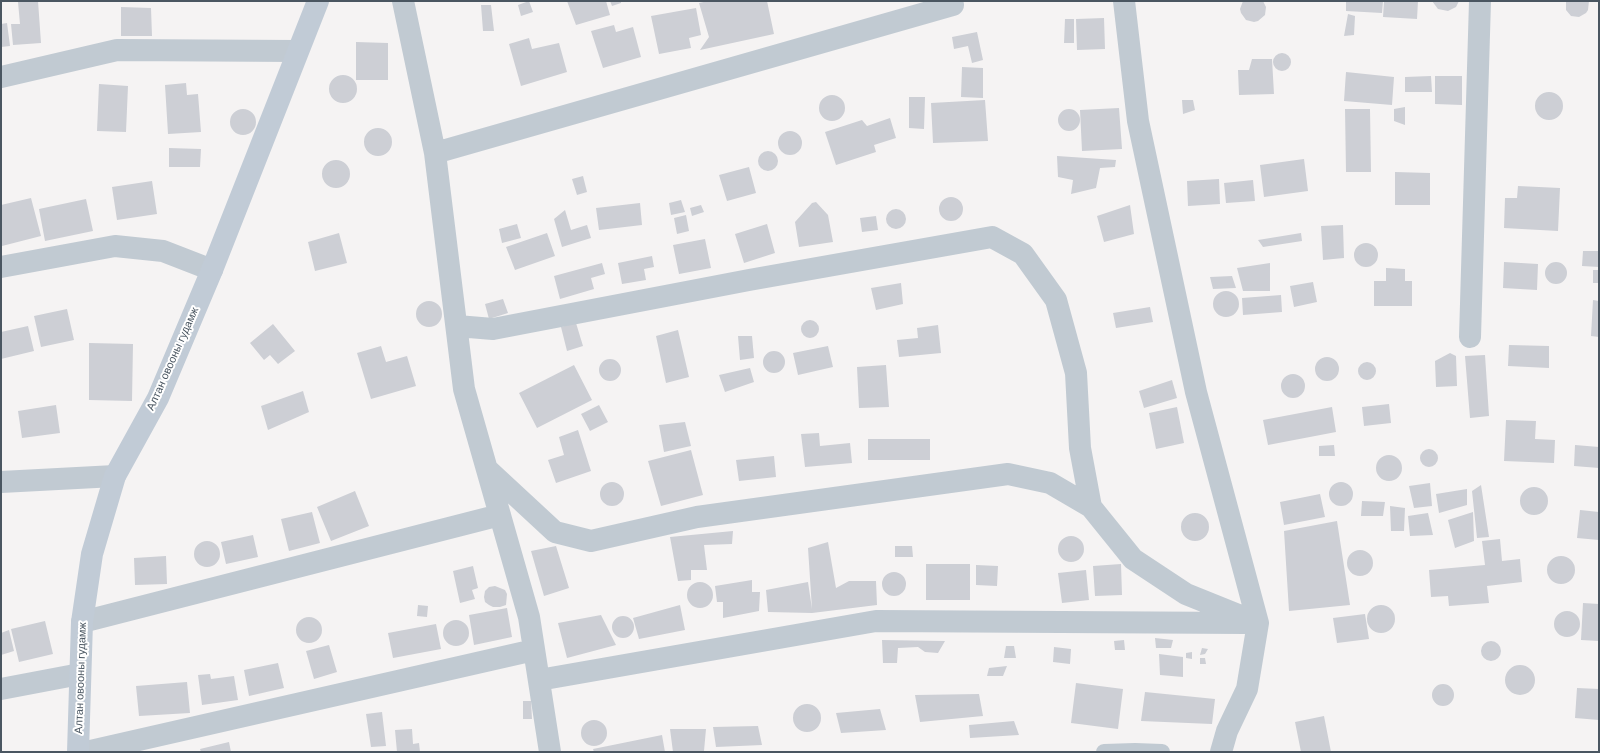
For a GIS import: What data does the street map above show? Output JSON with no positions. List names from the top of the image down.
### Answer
{
  "streets": {
    "main road": ["Алтан овооны гудамж"]
  }
}
